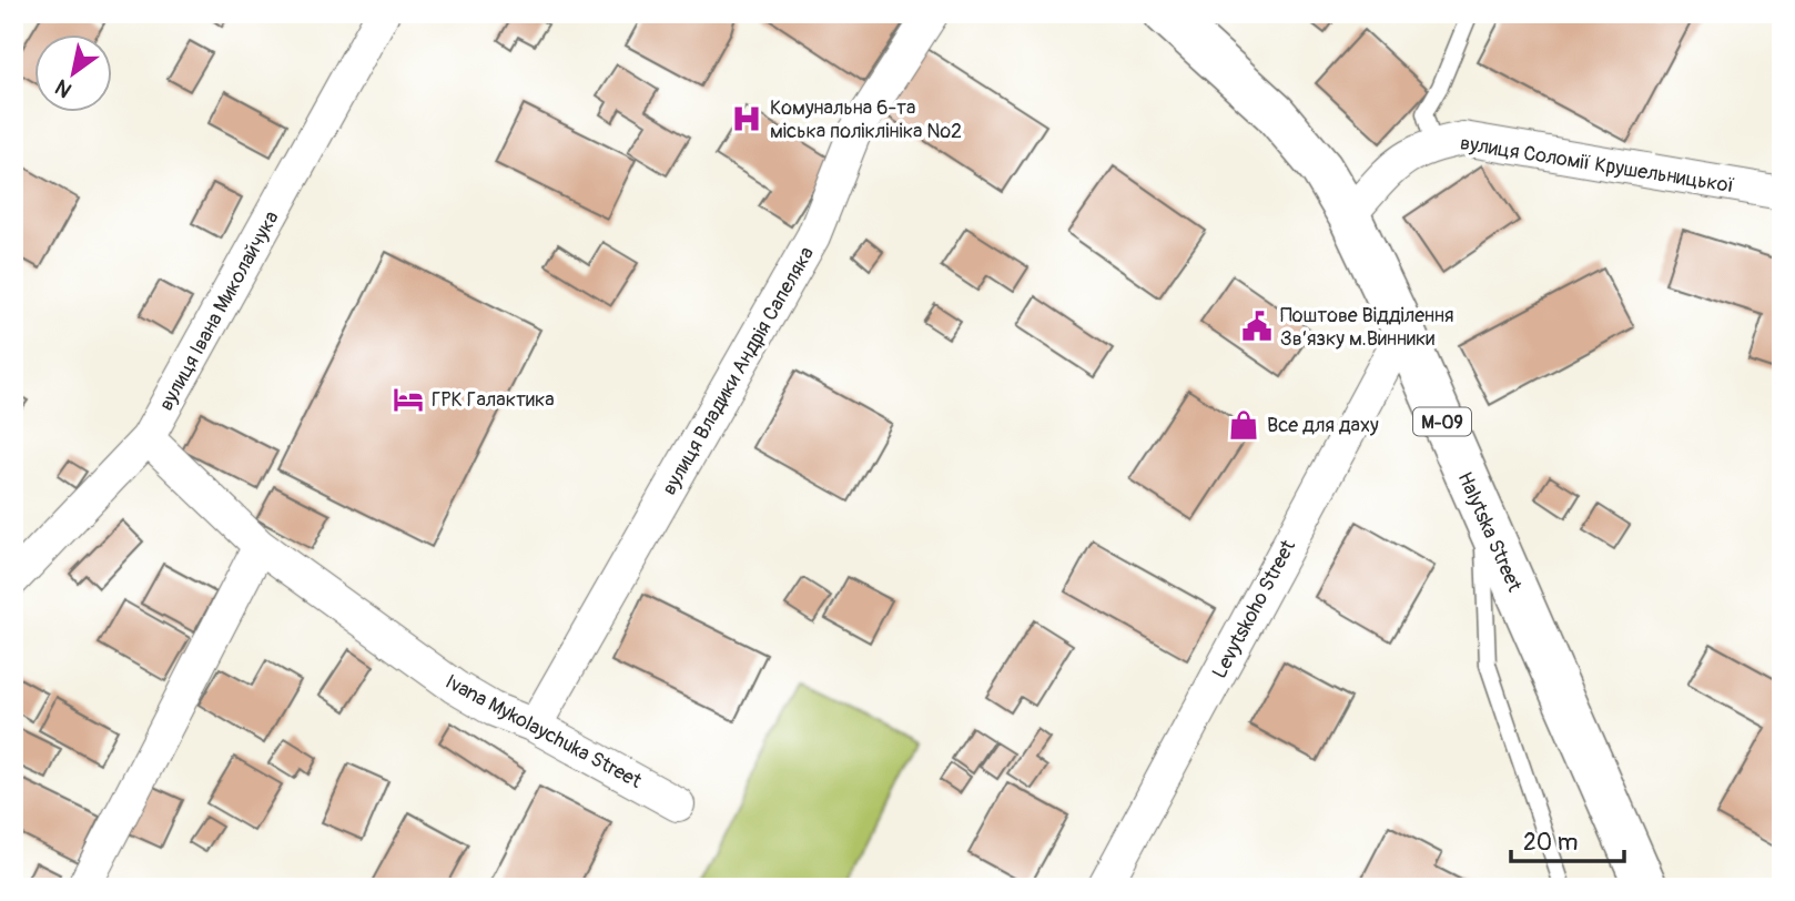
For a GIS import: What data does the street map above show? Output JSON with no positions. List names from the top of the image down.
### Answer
{
  "streets": {
    "main road": ["М-09", "Halytska Street"],
    "street": [
      "вулиця Соломії Крушельницької",
      "вулиця Івана Миколайчука",
      "вулиця Владики Андрія Сапеляка",
      "Levytskoho Street",
      "Ivana Mykolaychuka Street"
    ]
  },
  "crossings": [
    ["вулиця Соломії Крушельницької", "Halytska Street"],
    ["вулиця Івана Миколайчука", "Ivana Mykolaychuka Street"],
    ["вулиця Владики Андрія Сапеляка", "Ivana Mykolaychuka Street"],
    ["Halytska Street", "Levytskoho Street"]
  ],
  "places": {
    "hospital": ["Комунальна 6-та міська поліклініка №2"],
    "public building": ["Поштове Відділення Зв’язку м.Винники"],
    "hotel": ["ГРК Галактика"],
    "shop": ["Все для даху"]
  },
  "scale_bar": "20 m",
  "north": "bottom left"
}
